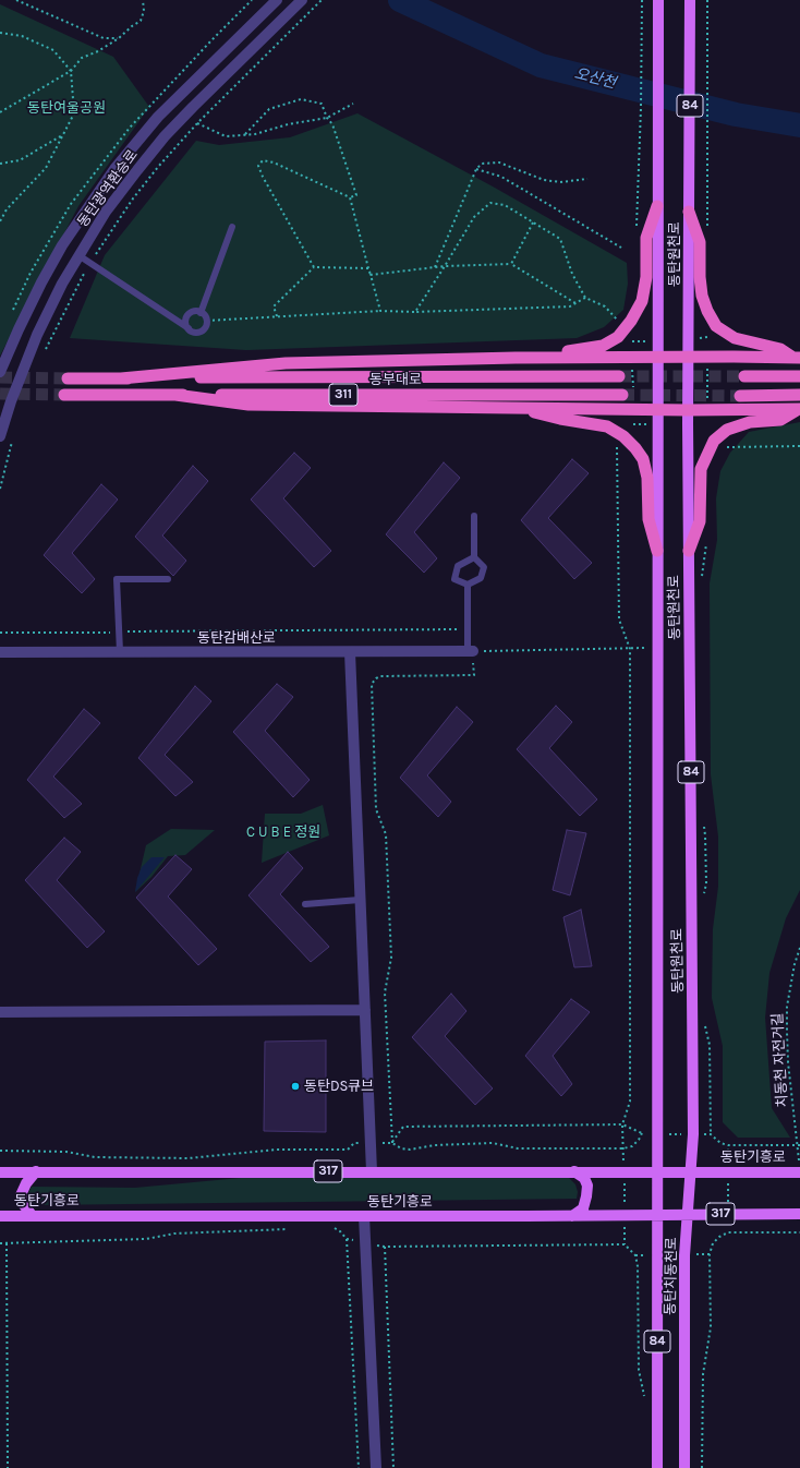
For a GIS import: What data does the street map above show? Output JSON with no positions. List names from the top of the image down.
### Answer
{
  "streets": {
    "highway": ["동부대로", "311"],
    "main road": [
      "84",
      "동탄원천로",
      "동탄기흥로",
      "317",
      "동탄치동천로"
    ],
    "street": ["동탄광역환승로", "동탄감배산로"],
    "path": ["치동천 자전거길"]
  },
  "crossings": [
    ["동탄원천로", "동탄기흥로"],
    ["동탄원천로", "동탄치동천로"],
    ["치동천 자전거길", "동탄기흥로"],
    ["동탄기흥로", "동탄치동천로"]
  ],
  "water": ["오산천"],
  "parks": ["동탄여울공원", "C U B E 정원"],
  "places": ["동탄DS큐브"]
}
